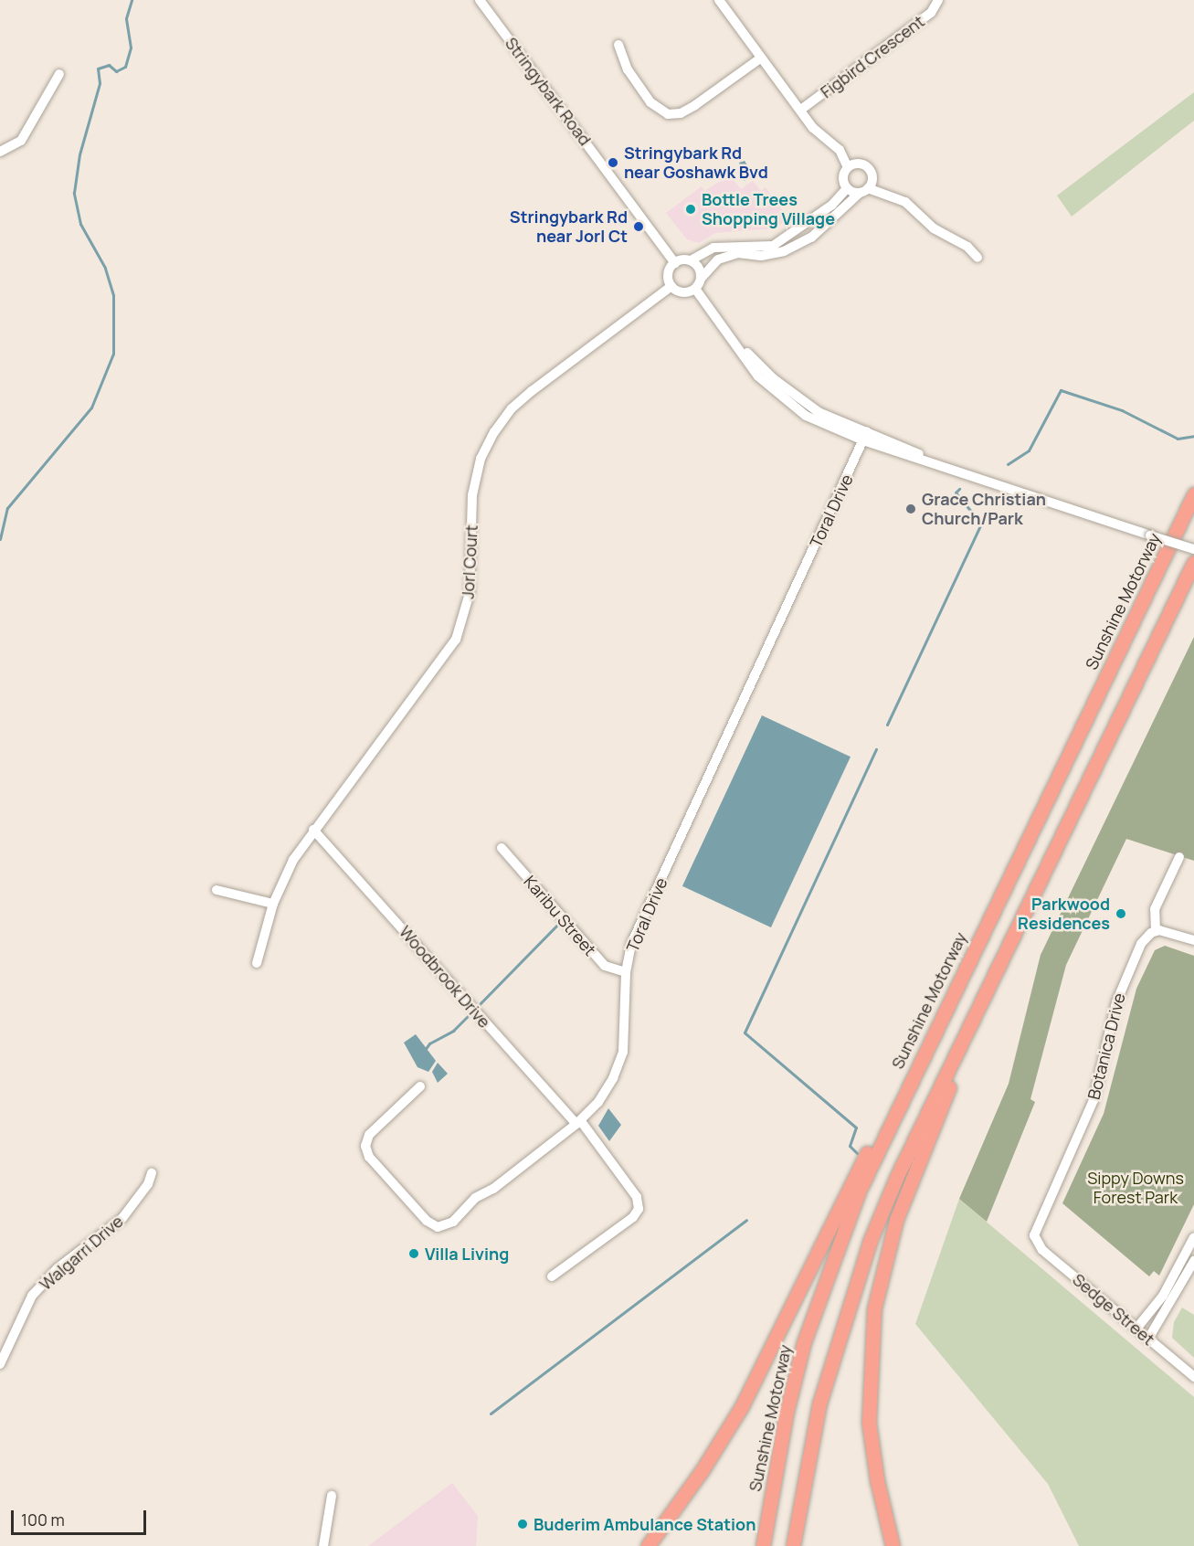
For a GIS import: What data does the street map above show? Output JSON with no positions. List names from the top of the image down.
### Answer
{
  "streets": {
    "highway": ["Sunshine Motorway"],
    "street": [
      "Figbird Crescent",
      "Stringybark Road",
      "Toral Drive",
      "Jorl Court",
      "Karibu Street",
      "Woodbrook Drive",
      "Botanica Drive",
      "Walgarri Drive",
      "Sedge Street"
    ]
  },
  "crossings": [
    ["Stringybark Road", "Jorl Court"],
    ["Toral Drive", "Karibu Street"],
    ["Toral Drive", "Woodbrook Drive"],
    ["Jorl Court", "Woodbrook Drive"],
    ["Botanica Drive", "Sedge Street"]
  ],
  "parks": ["Sippy Downs Forest Park"],
  "places": [
    "Stringybark Rd near Goshawk Bvd",
    "Bottle Trees Shopping Village",
    "Stringybark Rd near Jorl Ct",
    "Grace Christian Church/Park",
    "Parkwood Residences",
    "Villa Living",
    "Buderim Ambulance Station"
  ],
  "scale_bar": "100 m"
}
